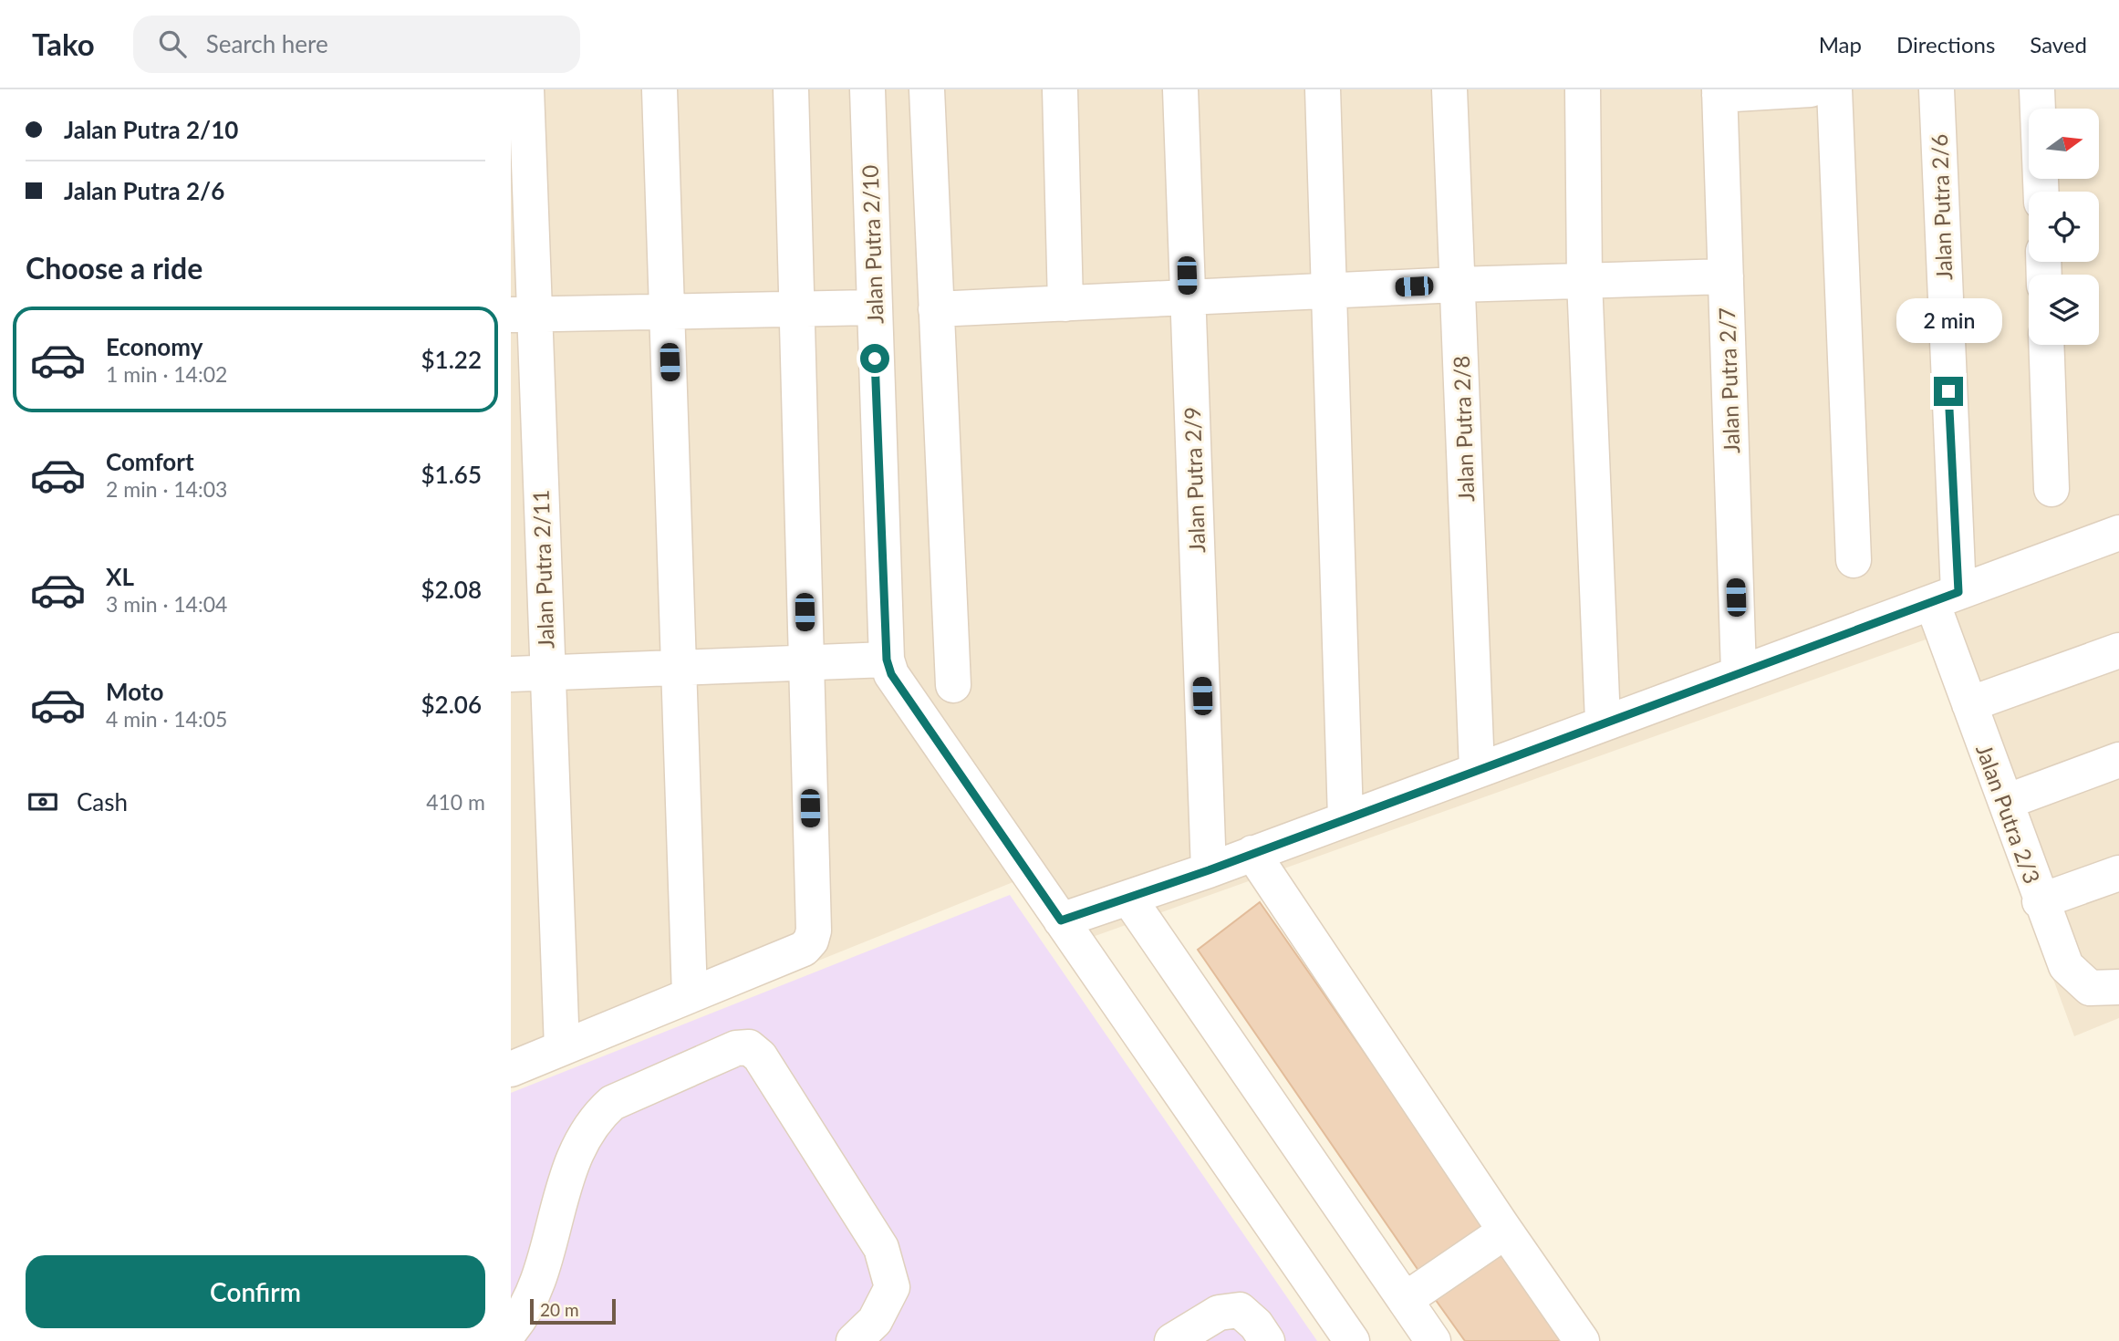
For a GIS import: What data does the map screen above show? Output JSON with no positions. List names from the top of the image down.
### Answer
{
  "streets": {
    "street": [
      "Jalan Putra 2/6",
      "Jalan Putra 2/10",
      "Jalan Putra 2/7",
      "Jalan Putra 2/8",
      "Jalan Putra 2/9",
      "Jalan Putra 2/11",
      "Jalan Putra 2/3"
    ]
  },
  "crossings": [
    ["Jalan Putra 2/6", "Jalan Putra 2/3"]
  ],
  "scale_bar": "20 m",
  "north": "right",
  "page": {
    "header": "Tako",
    "search": "Search here",
    "nav": ["Map", "Directions", "Saved"],
    "banner": ["Jalan Putra 2/10", "Jalan Putra 2/6"],
    "heading": "Choose a ride",
    "bubble": "2 min",
    "list": [
      {
        "name": "Economy",
        "note": "1 min · 14:02",
        "value": "$1.22"
      },
      {
        "name": "Comfort",
        "note": "2 min · 14:03",
        "value": "$1.65"
      },
      {
        "name": "XL",
        "note": "3 min · 14:04",
        "value": "$2.08"
      },
      {
        "name": "Moto",
        "note": "4 min · 14:05",
        "value": "$2.06"
      }
    ],
    "pay": ["Cash", "410 m"],
    "buttons": "Confirm",
    "scale": "20 m"
  }
}
